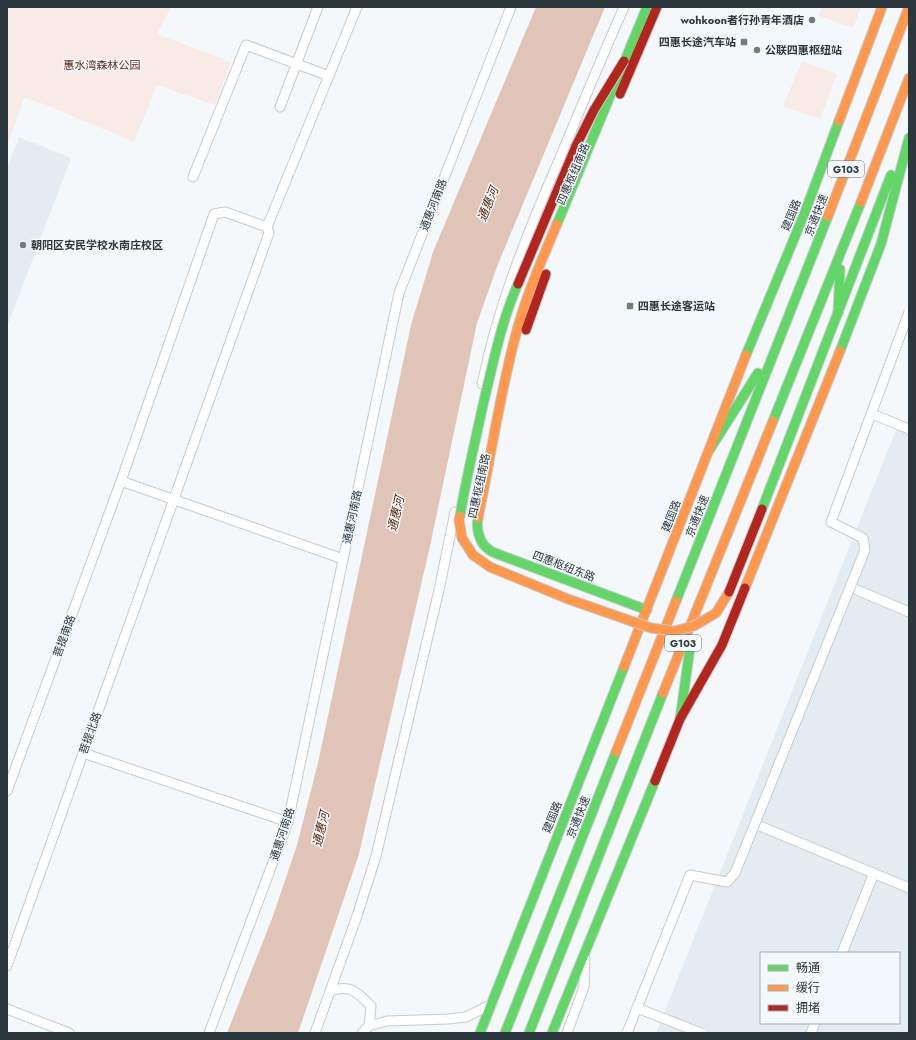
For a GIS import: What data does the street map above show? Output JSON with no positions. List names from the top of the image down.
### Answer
{
  "streets": {
    "main road": [
      "G103",
      "四惠枢纽南路",
      "建国路",
      "京通快速",
      "四惠枢纽东路"
    ],
    "street": ["通惠河南路", "菩提南路", "菩提北路"]
  },
  "crossings": [
    ["四惠枢纽南路", "四惠枢纽东路"],
    ["建国路", "四惠枢纽东路"],
    ["菩提南路", "菩提北路"]
  ],
  "water": ["通惠河"],
  "parks": ["惠水湾森林公园"],
  "places": {
    "other": ["wohkoon者行孙青年酒店", "公联四惠枢纽站", "朝阳区安民学校水南庄校区"],
    "transit": ["四惠长途汽车站", "四惠长途客运站"]
  },
  "legend": ["畅通", "缓行", "拥堵"]
}
